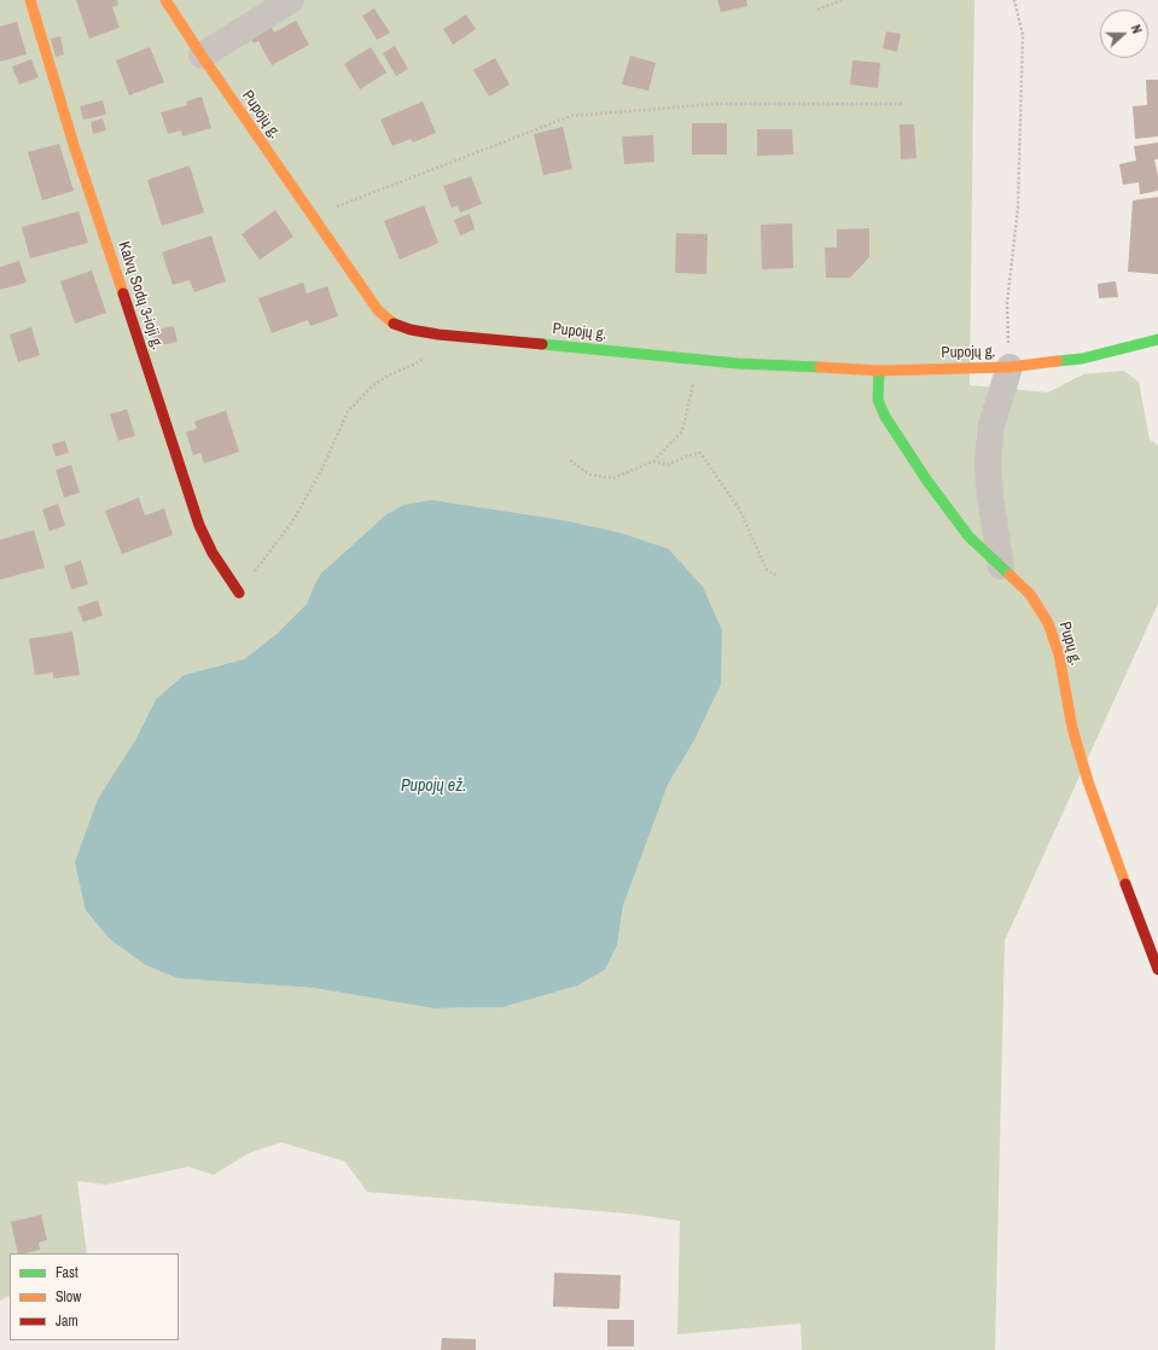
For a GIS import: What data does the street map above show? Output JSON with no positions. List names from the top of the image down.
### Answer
{
  "streets": {
    "street": ["Pupojų g.", "Kalvų Sodų 3-ioji g.", "Pupų g."]
  },
  "crossings": [
    ["Pupojų g.", "Pupų g."]
  ],
  "water": ["Pupojų ež."],
  "legend": ["Fast", "Slow", "Jam"],
  "north": "right"
}
